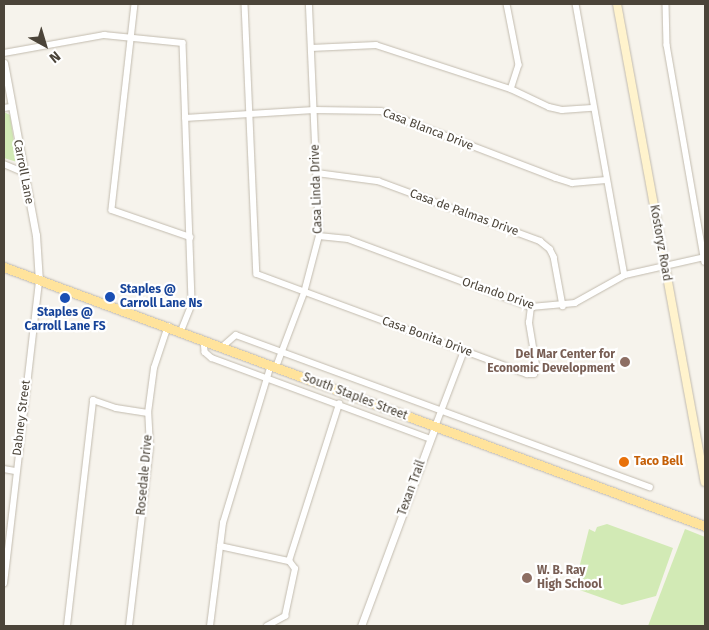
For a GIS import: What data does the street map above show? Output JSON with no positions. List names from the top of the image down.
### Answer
{
  "streets": {
    "main road": ["Kostoryz Road", "South Staples Street"],
    "street": [
      "Casa Blanca Drive",
      "Carroll Lane",
      "Casa Linda Drive",
      "Casa de Palmas Drive",
      "Orlando Drive",
      "Casa Bonita Drive",
      "Dabney Street",
      "Rosedale Drive",
      "Texan Trail"
    ]
  },
  "crossings": [
    ["Casa Blanca Drive", "Casa Linda Drive"],
    ["Casa Blanca Drive", "Casa Bonita Drive"],
    ["Carroll Lane", "South Staples Street"],
    ["Carroll Lane", "Dabney Street"],
    ["Casa Linda Drive", "Casa de Palmas Drive"],
    ["Casa Linda Drive", "Orlando Drive"],
    ["Casa Linda Drive", "Casa Bonita Drive"],
    ["Casa Linda Drive", "South Staples Street"],
    ["Casa de Palmas Drive", "Orlando Drive"],
    ["Kostoryz Road", "Orlando Drive"],
    ["Orlando Drive", "Casa Bonita Drive"],
    ["Casa Bonita Drive", "Texan Trail"],
    ["South Staples Street", "Dabney Street"],
    ["South Staples Street", "Rosedale Drive"],
    ["South Staples Street", "Texan Trail"]
  ],
  "places": [
    "Staples @ Carroll Lane Ns",
    "Staples @ Carroll Lane FS",
    "Del Mar Center for Economic Development",
    "Taco Bell",
    "W. B. Ray High School"
  ],
  "north": "bottom right"
}
